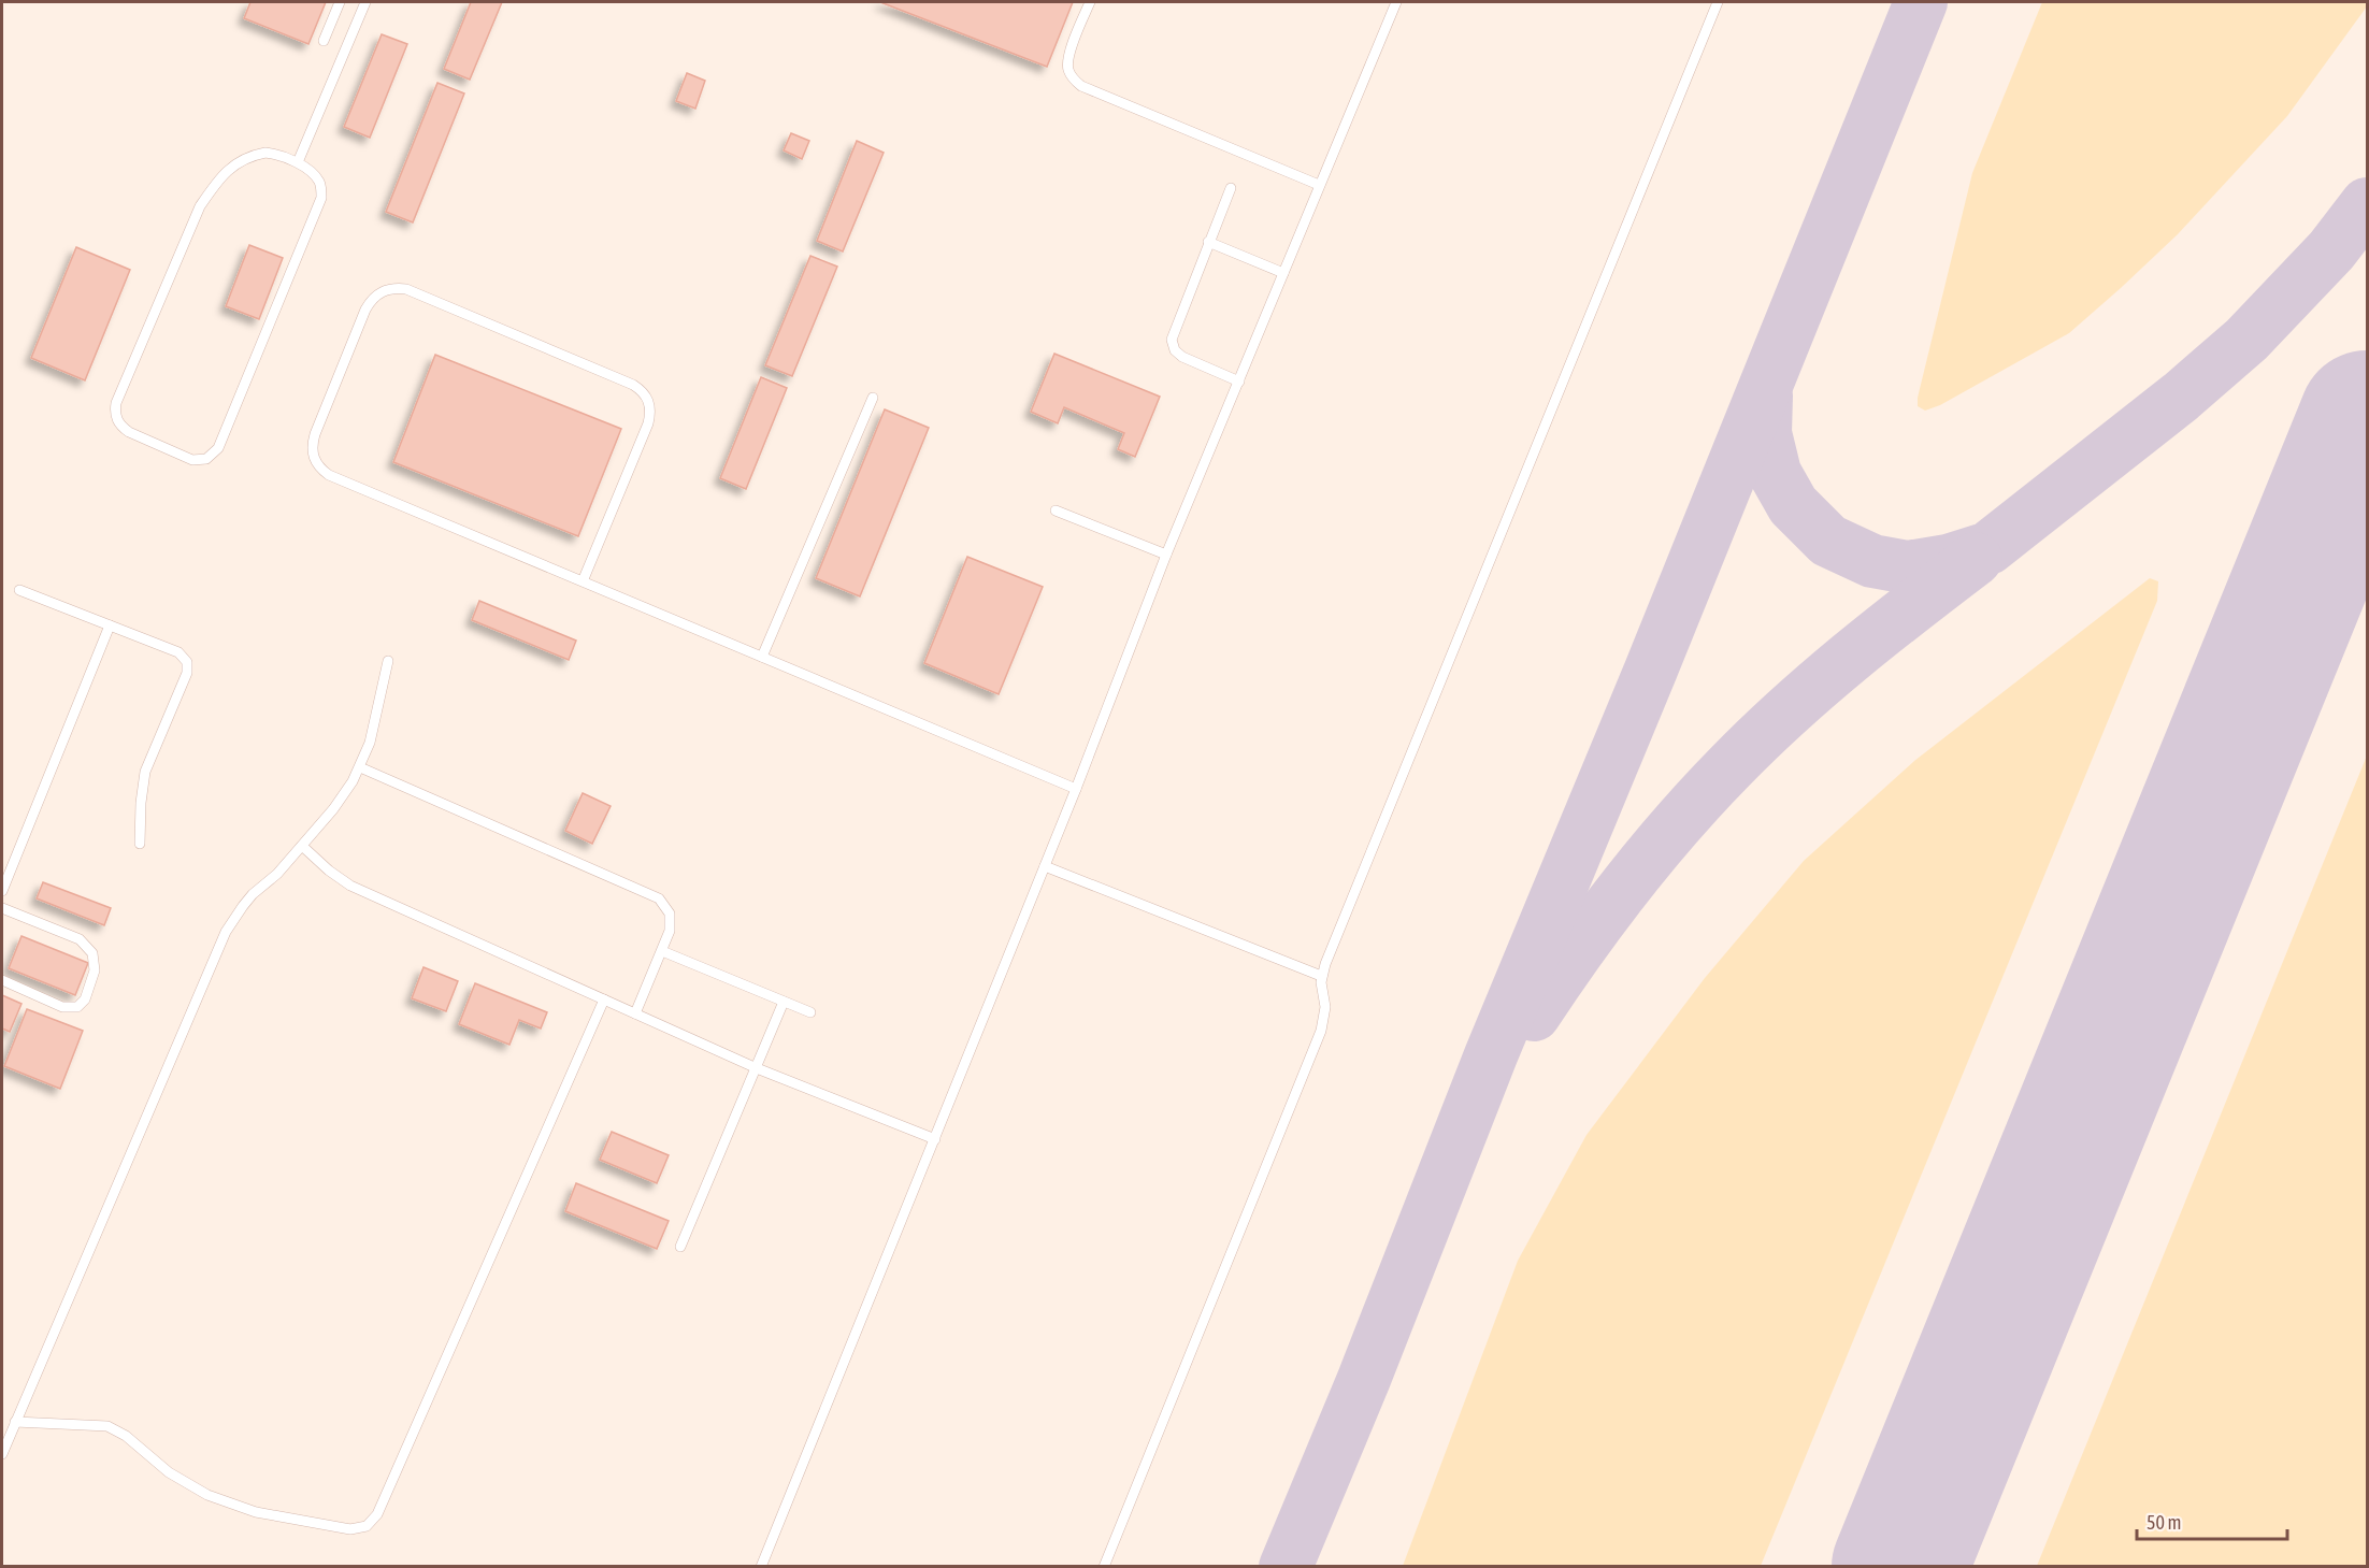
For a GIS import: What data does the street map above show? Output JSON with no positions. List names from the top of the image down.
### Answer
{
  "scale_bar": "50 m"
}
